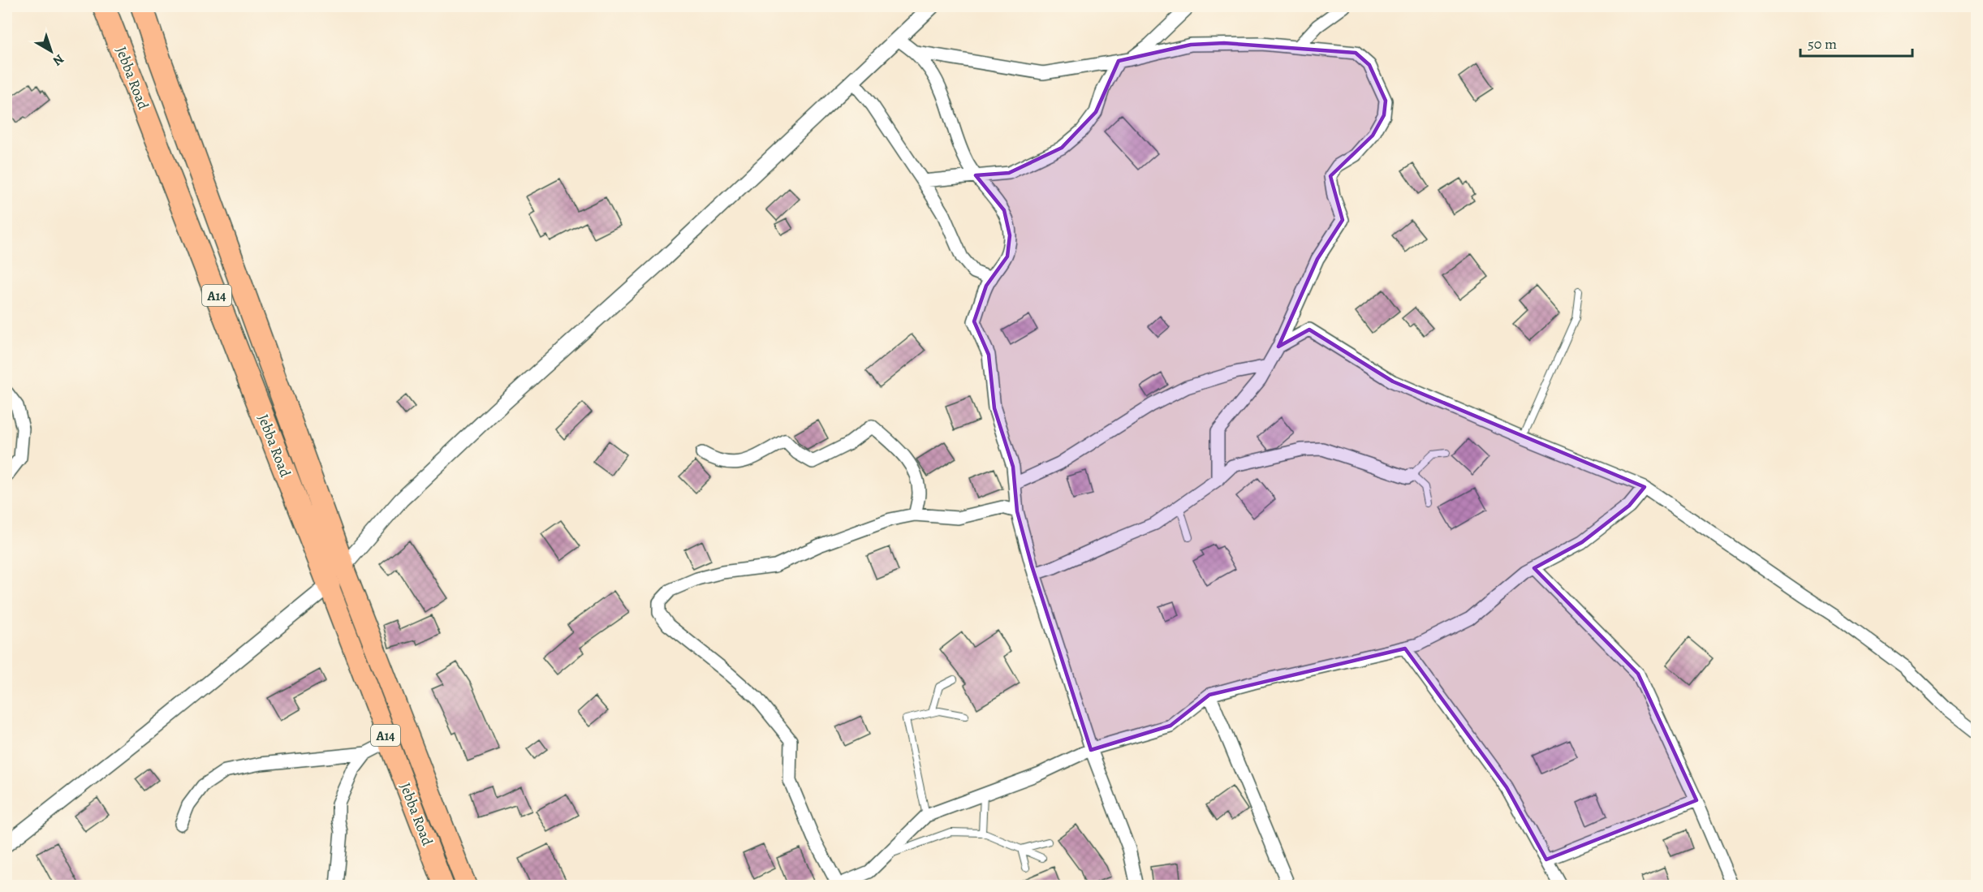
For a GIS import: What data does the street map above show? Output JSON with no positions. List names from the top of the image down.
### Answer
{
  "streets": {
    "highway": ["Jebba Road", "A14"]
  },
  "scale_bar": "50 m",
  "north": "bottom right"
}
